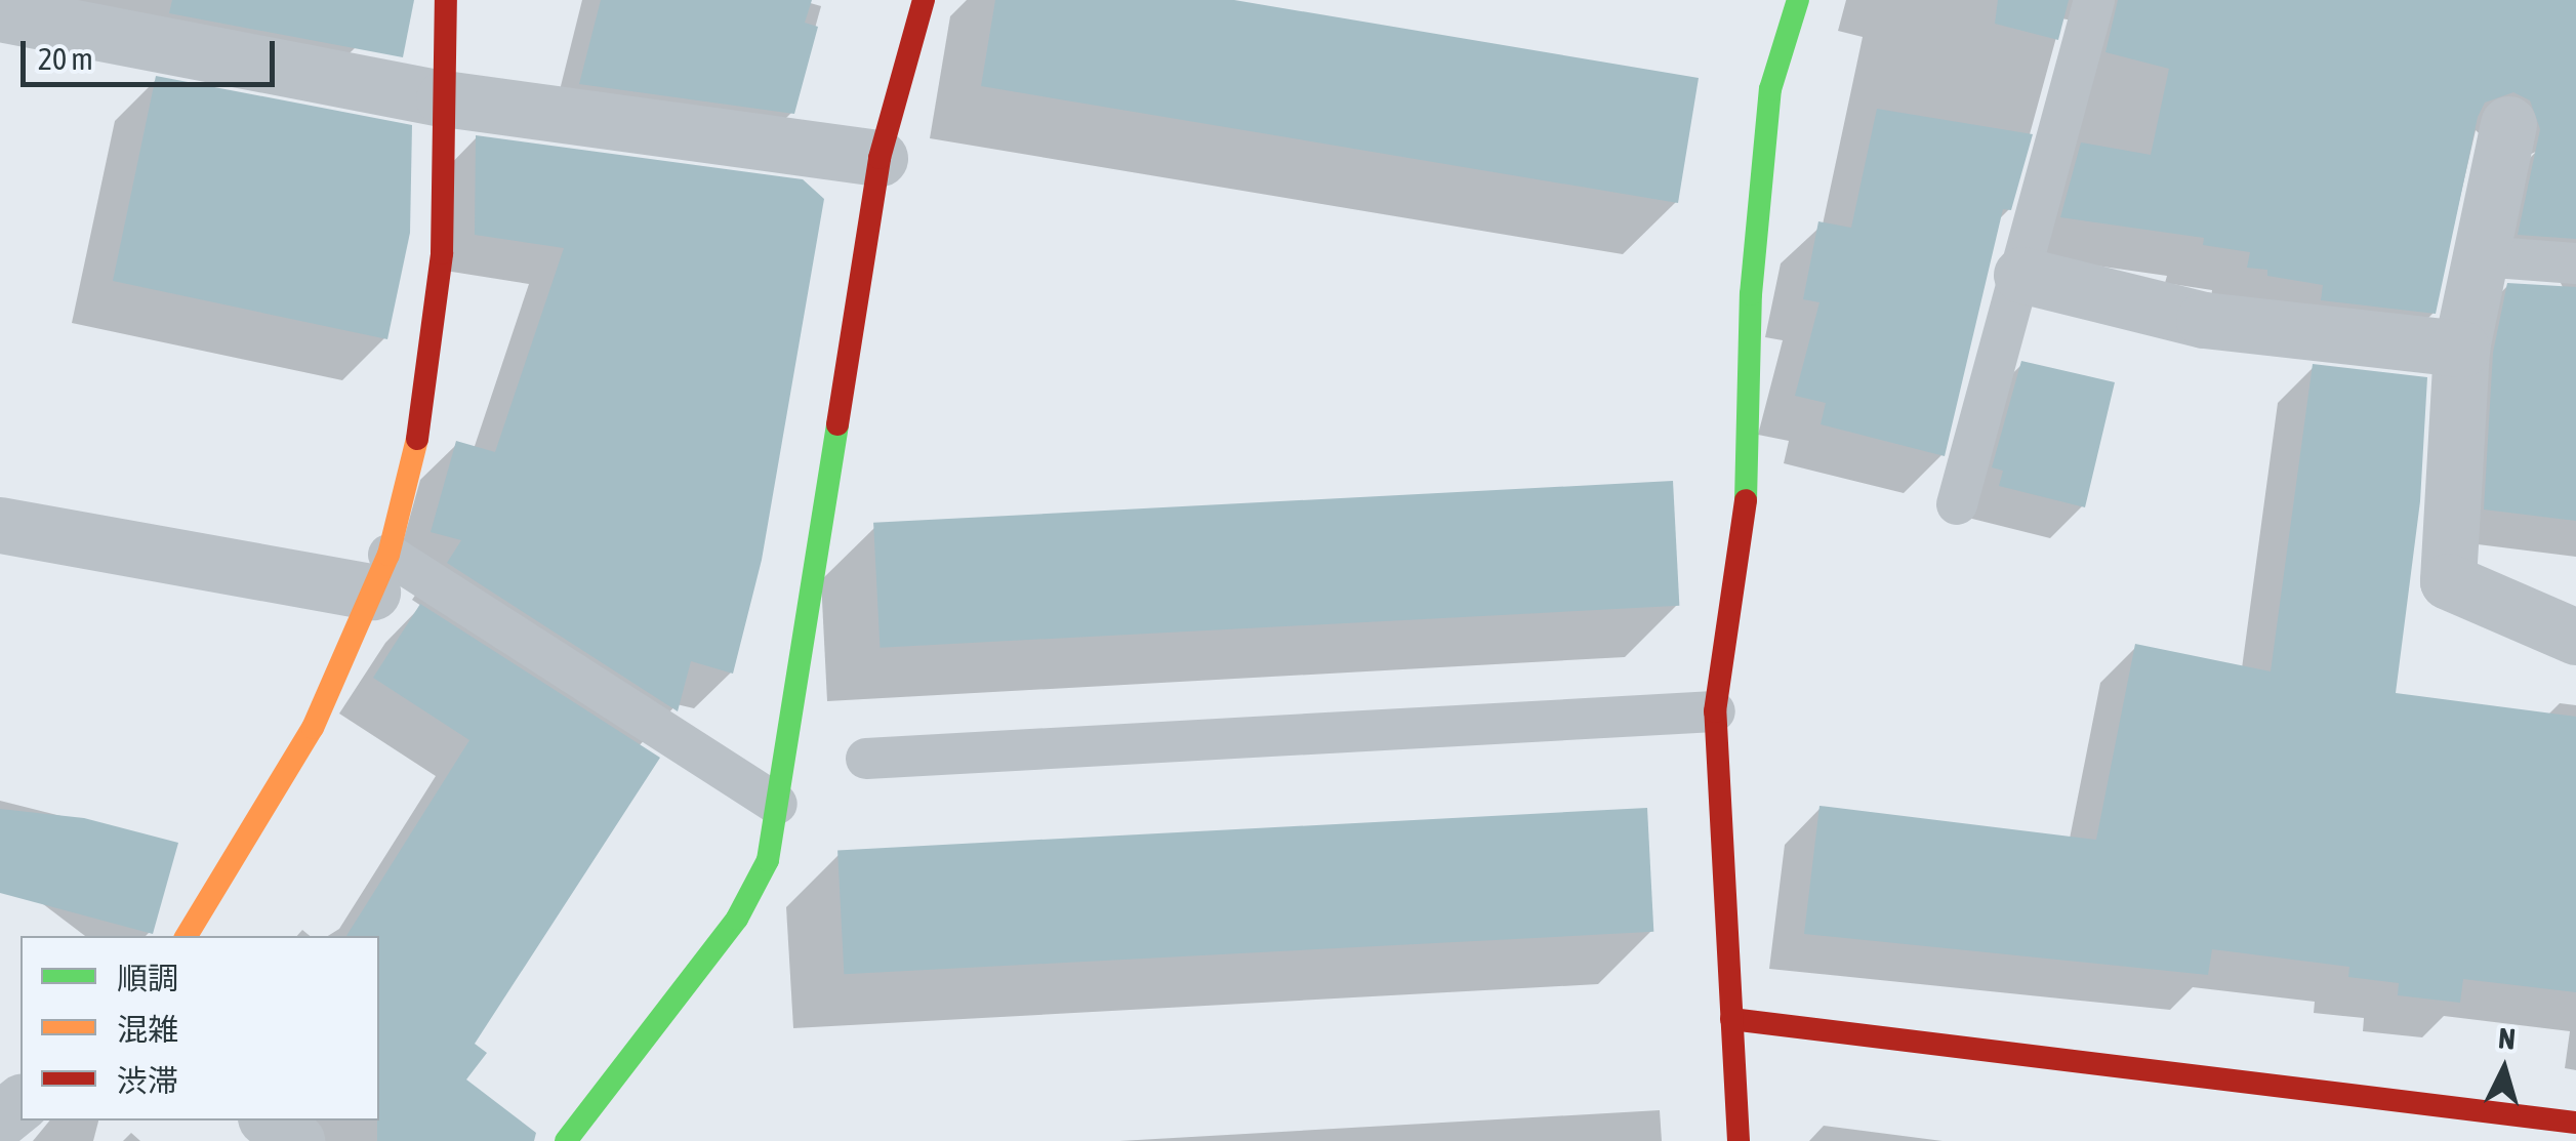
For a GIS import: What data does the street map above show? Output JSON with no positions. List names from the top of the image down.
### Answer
{
  "legend": ["順調", "混雑", "渋滞"],
  "scale_bar": "20 m",
  "north": "top"
}
